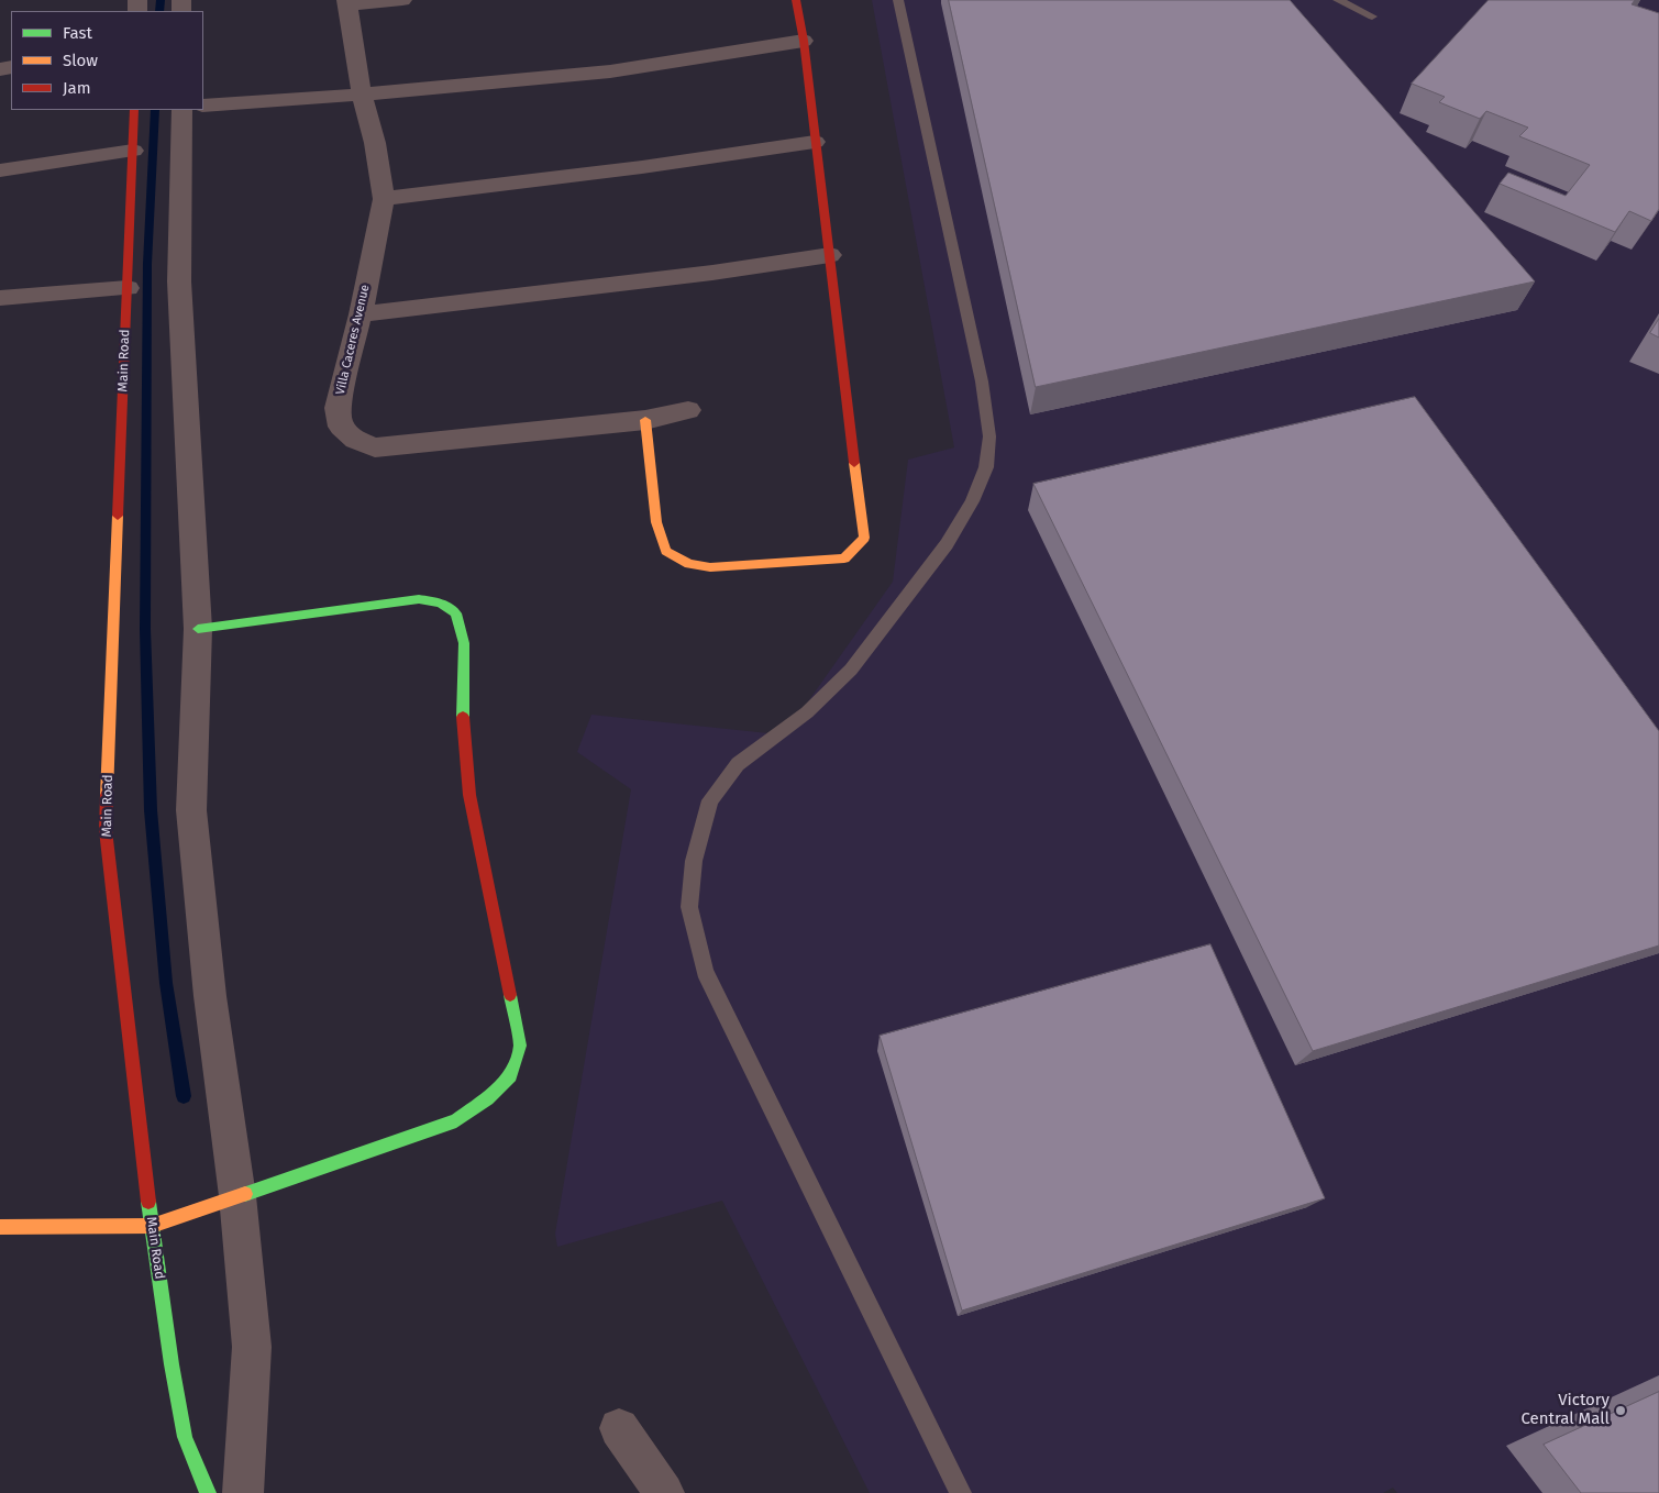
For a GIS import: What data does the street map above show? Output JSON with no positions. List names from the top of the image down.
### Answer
{
  "streets": {
    "street": ["Villa Caceres Avenue", "Main Road"]
  },
  "places": ["Victory Central Mall"],
  "legend": ["Fast", "Slow", "Jam"]
}
